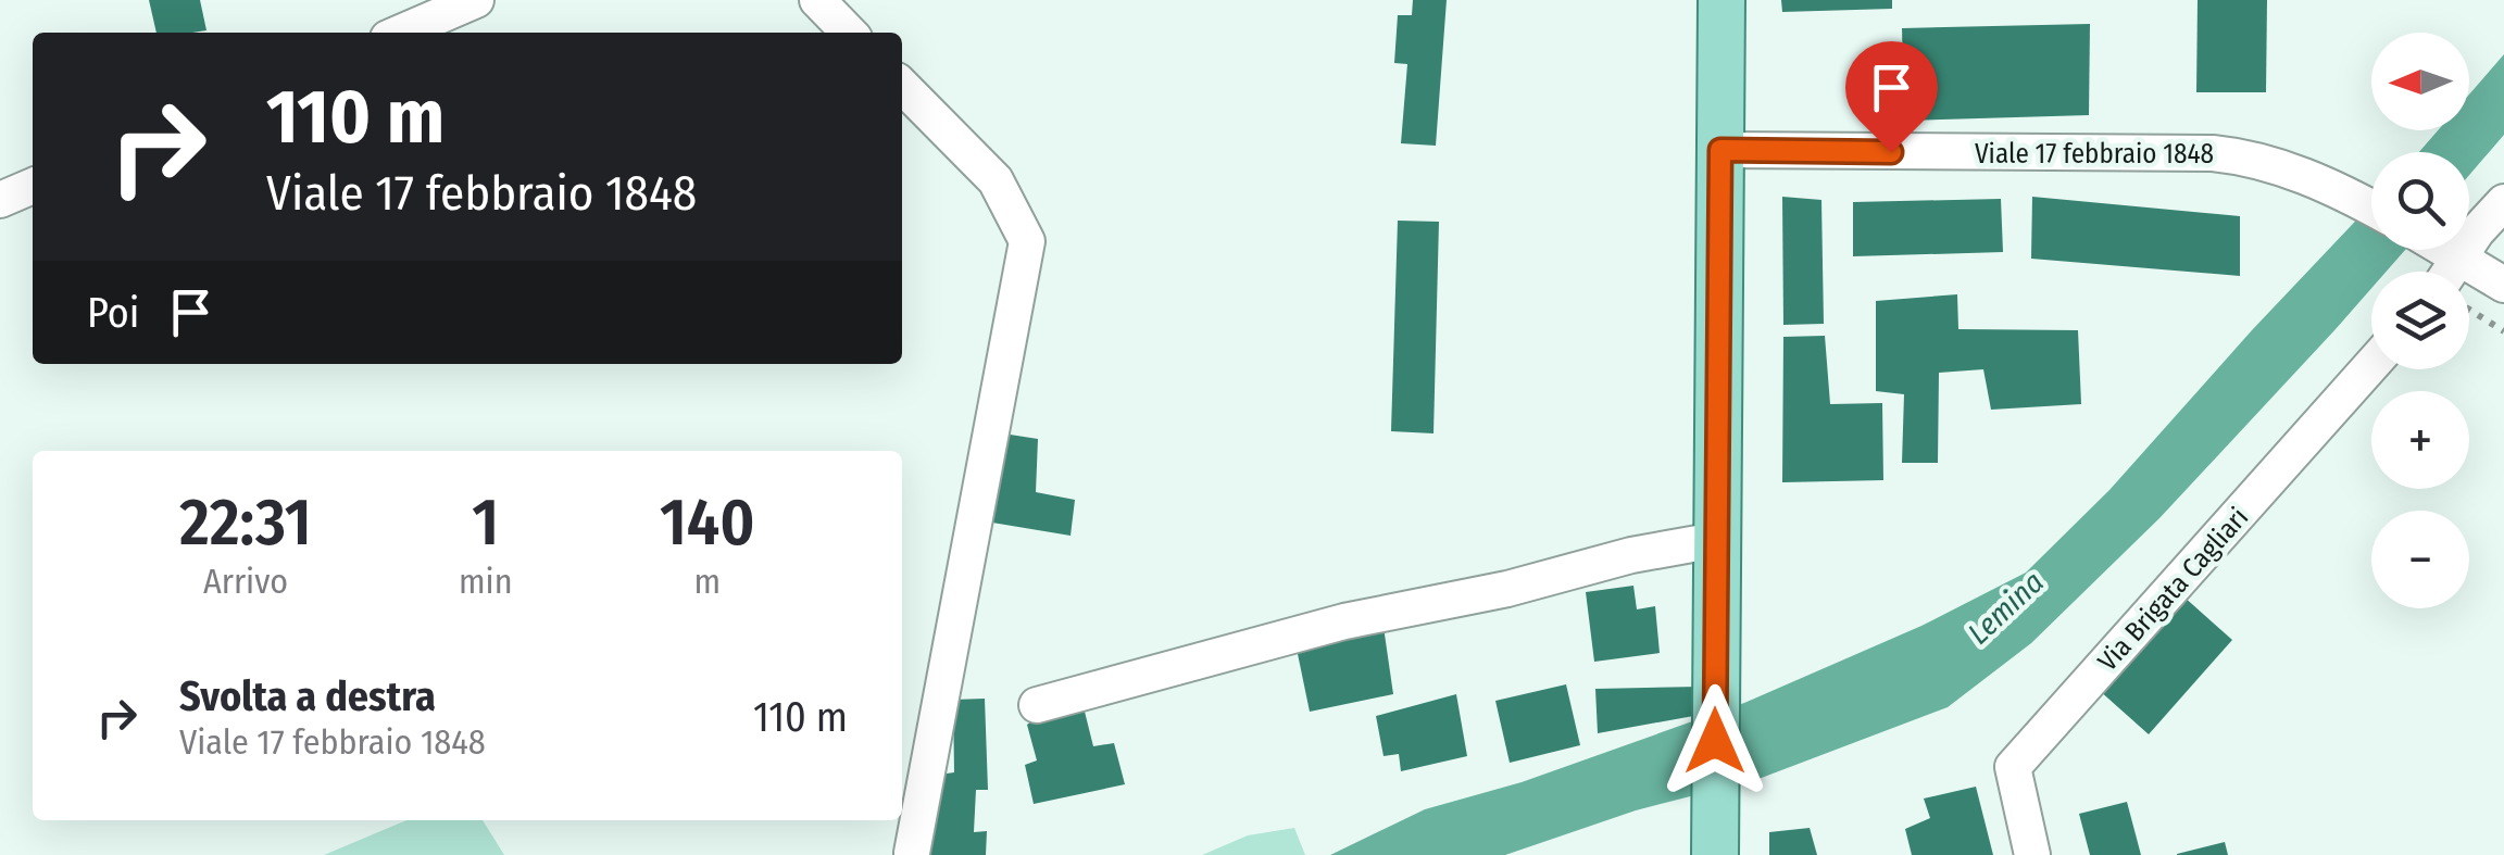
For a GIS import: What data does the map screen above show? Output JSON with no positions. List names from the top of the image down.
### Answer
{
  "streets": {
    "street": ["Viale 17 febbraio 1848", "Via Brigata Cagliari"]
  },
  "water": ["Lemina"],
  "north": "left",
  "page": {
    "map_buttons": ["+", "−"],
    "turn": ["110 m", "Viale 17 febbraio 1848"],
    "then": "Poi",
    "eta": [
      "22:31",
      "Arrivo",
      "1",
      "min",
      "140",
      "m"
    ],
    "list": [
      {
        "name": "Svolta a destra",
        "note": "Viale 17 febbraio 1848",
        "value": "110 m"
      }
    ]
  }
}
